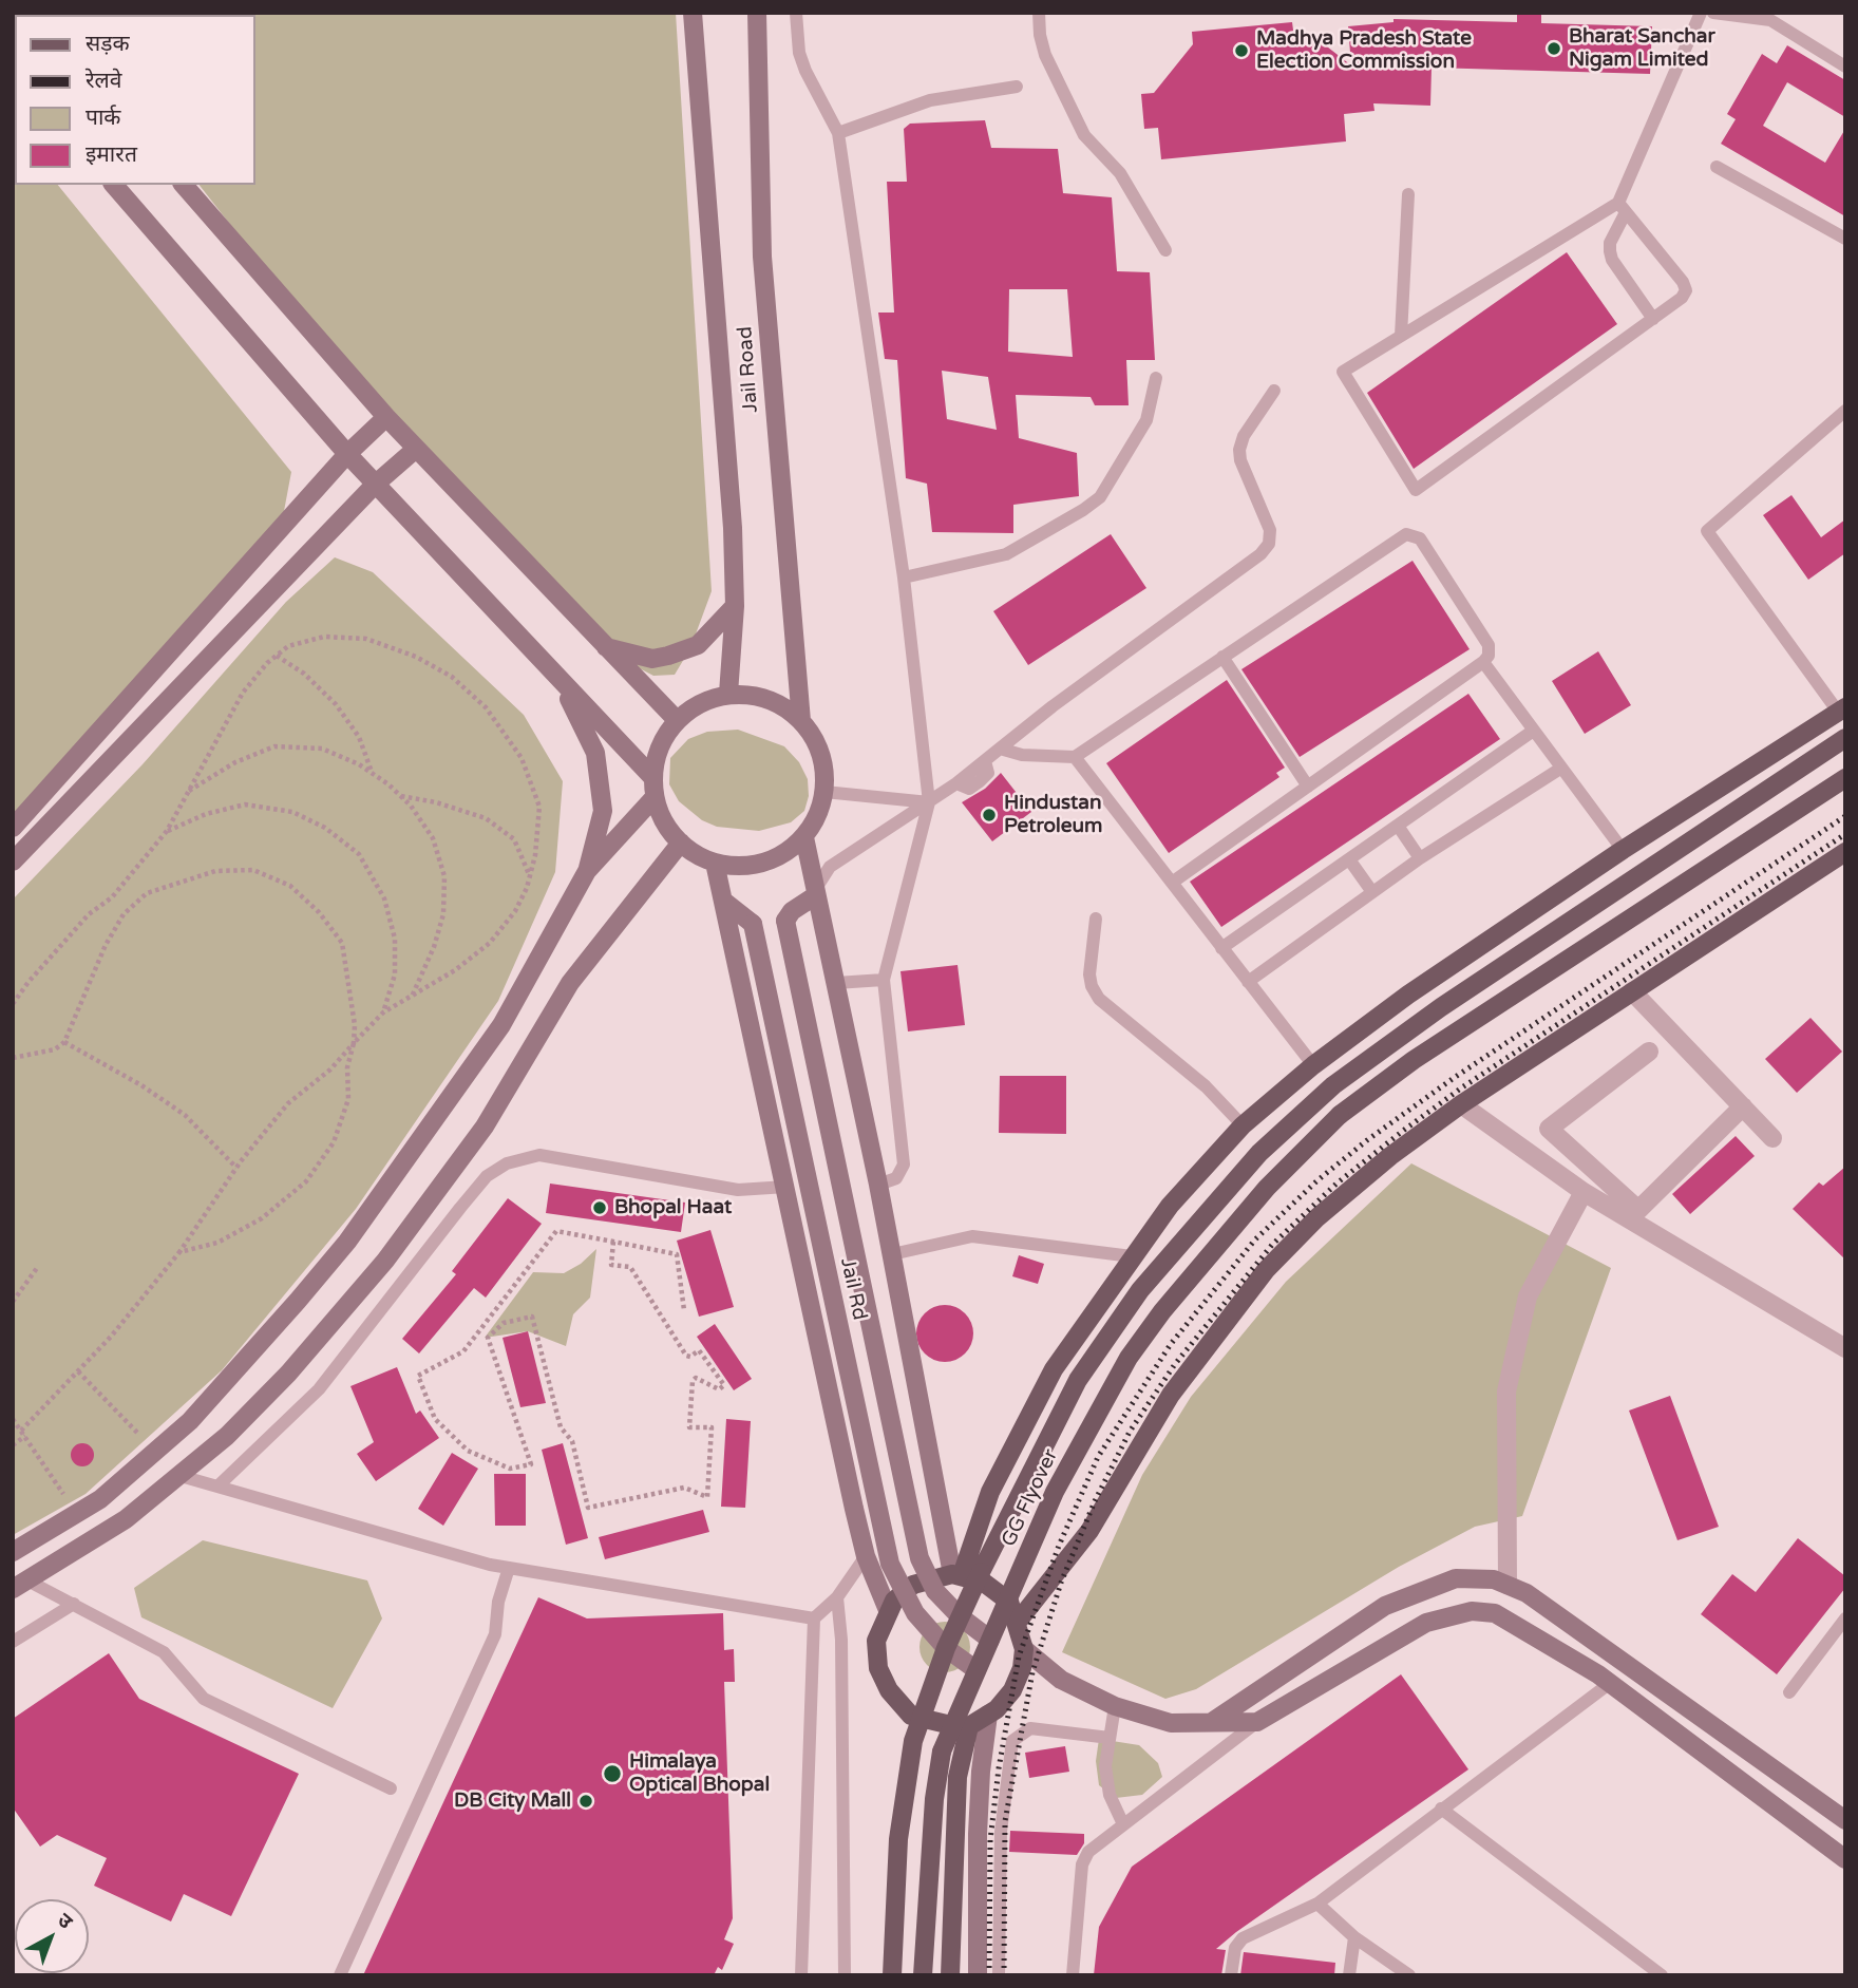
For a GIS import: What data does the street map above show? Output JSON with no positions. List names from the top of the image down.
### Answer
{
  "streets": {
    "main road": ["Jail Road", "Jail Rd", "GG Flyover"]
  },
  "crossings": [
    ["Jail Rd", "GG Flyover"]
  ],
  "places": [
    "Bharat Sanchar Nigam Limited",
    "Madhya Pradesh State Election Commission",
    "Hindustan Petroleum",
    "Bhopal Haat",
    "Himalaya Optical Bhopal",
    "DB City Mall"
  ],
  "legend": [
    "सड़क",
    "रेलवे",
    "पार्क",
    "इमारत"
  ],
  "north": "top right"
}
